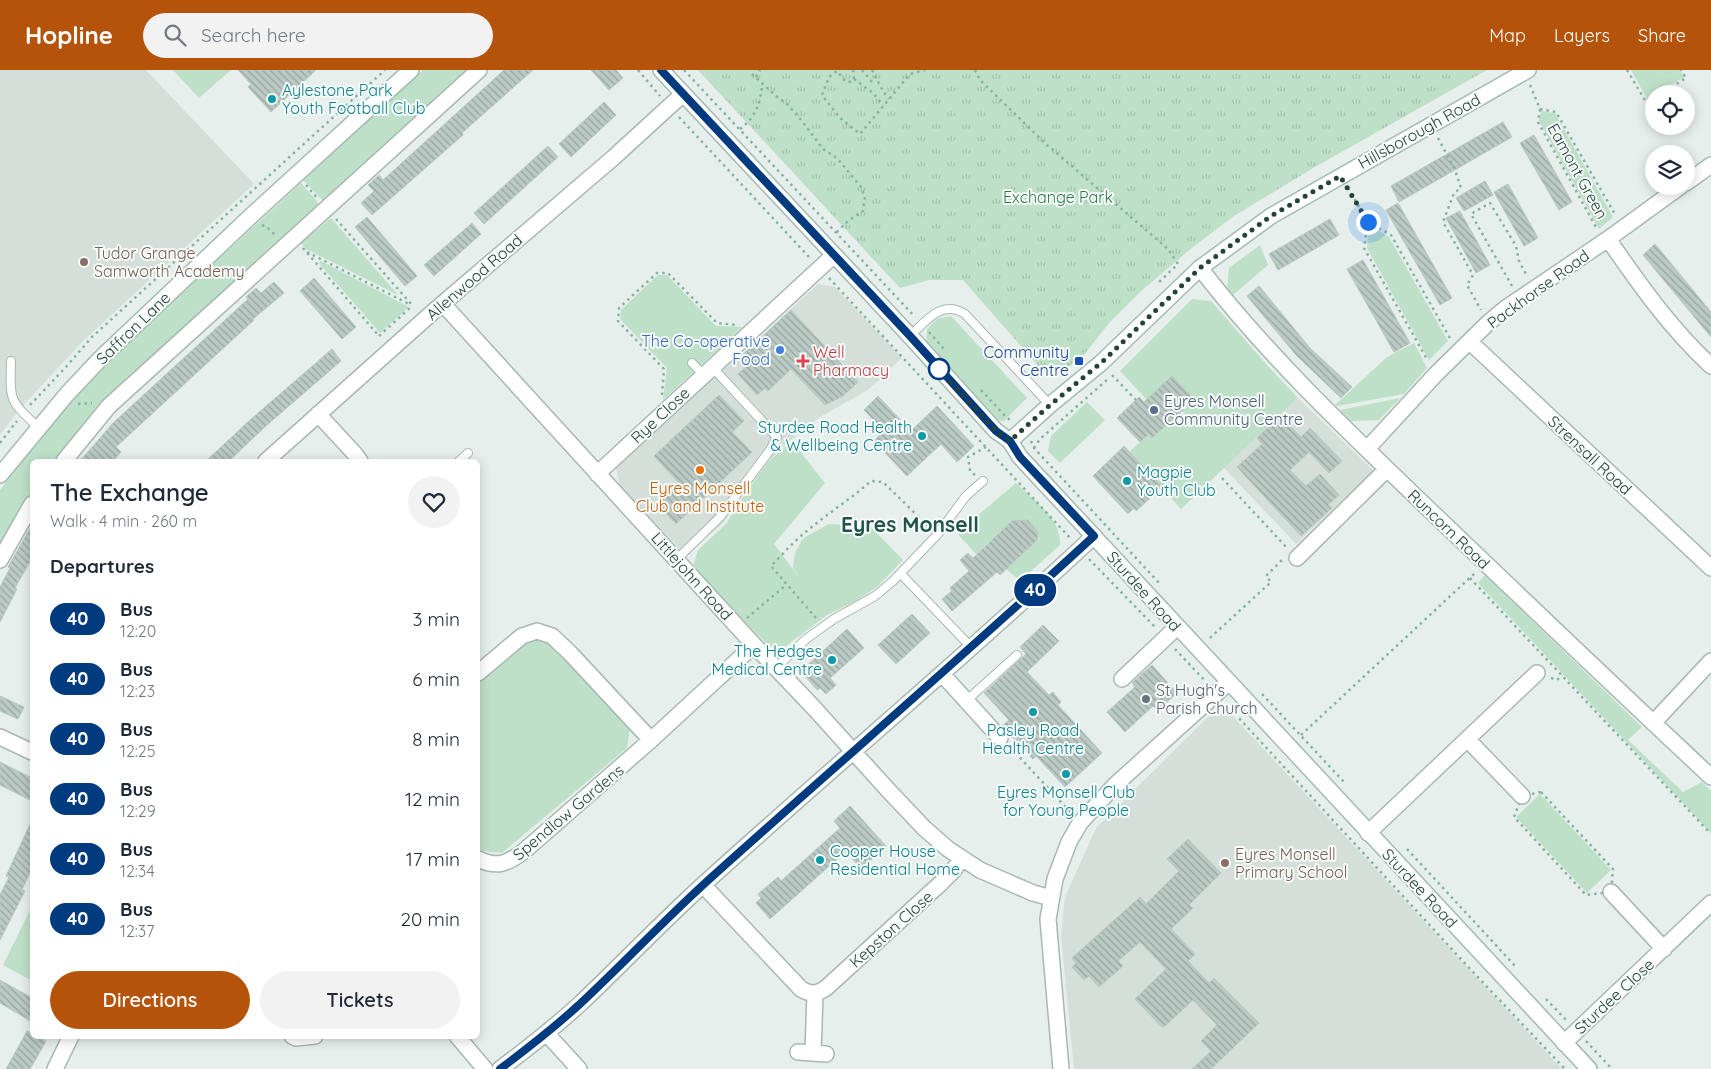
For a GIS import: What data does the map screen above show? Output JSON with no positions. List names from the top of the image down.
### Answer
{
  "streets": {
    "street": [
      "Hillsborough Road",
      "Allenwood Road",
      "Packhorse Road",
      "Saffron Lane",
      "Rye Close",
      "Strensall Road",
      "Runcorn Road",
      "Littlejohn Road",
      "Sturdee Road",
      "Spendlow Gardens",
      "Kepston Close",
      "Sturdee Close"
    ],
    "path": ["Eamont Green"]
  },
  "crossings": [
    ["Hillsborough Road", "Eamont Green"],
    ["Hillsborough Road", "Runcorn Road"],
    ["Hillsborough Road", "Sturdee Road"],
    ["Eamont Green", "Packhorse Road"],
    ["Allenwood Road", "Littlejohn Road"],
    ["Allenwood Road", "Sturdee Road"],
    ["Packhorse Road", "Strensall Road"],
    ["Packhorse Road", "Runcorn Road"],
    ["Rye Close", "Littlejohn Road"],
    ["Rye Close", "Sturdee Road"],
    ["Littlejohn Road", "Spendlow Gardens"],
    ["Littlejohn Road", "Kepston Close"],
    ["Sturdee Road", "Sturdee Close"]
  ],
  "districts": ["Eyres Monsell"],
  "parks": ["Exchange Park"],
  "places": {
    "other": [
      "Aylestone Park Youth Football Club",
      "Tudor Grange Samworth Academy",
      "The Co-operative Food",
      "Eyres Monsell Community Centre",
      "Sturdee Road Health & Wellbeing Centre",
      "Eyres Monsell Club and Institute",
      "Magpie Youth Club",
      "The Hedges Medical Centre",
      "St Hugh's Parish Church",
      "Pasley Road Health Centre",
      "Eyres Monsell Club for Young People",
      "Cooper House Residential Home",
      "Eyres Monsell Primary School"
    ],
    "health": ["Well Pharmacy"],
    "transit": ["Community Centre"]
  },
  "lines": ["bus line 40"],
  "page": {
    "header": "Hopline",
    "search": "Search here",
    "nav": ["Map", "Layers", "Share"],
    "on_map": "40",
    "heading": [
      ["The Exchange", "Walk · 4 min · 260 m"],
      "Departures"
    ],
    "list": [
      {
        "mark": "40",
        "name": "Bus",
        "note": "12:20",
        "value": "3 min"
      },
      {
        "mark": "40",
        "name": "Bus",
        "note": "12:23",
        "value": "6 min"
      },
      {
        "mark": "40",
        "name": "Bus",
        "note": "12:25",
        "value": "8 min"
      },
      {
        "mark": "40",
        "name": "Bus",
        "note": "12:29",
        "value": "12 min"
      },
      {
        "mark": "40",
        "name": "Bus",
        "note": "12:34",
        "value": "17 min"
      },
      {
        "mark": "40",
        "name": "Bus",
        "note": "12:37",
        "value": "20 min"
      }
    ],
    "buttons": ["Directions", "Tickets"]
  }
}
